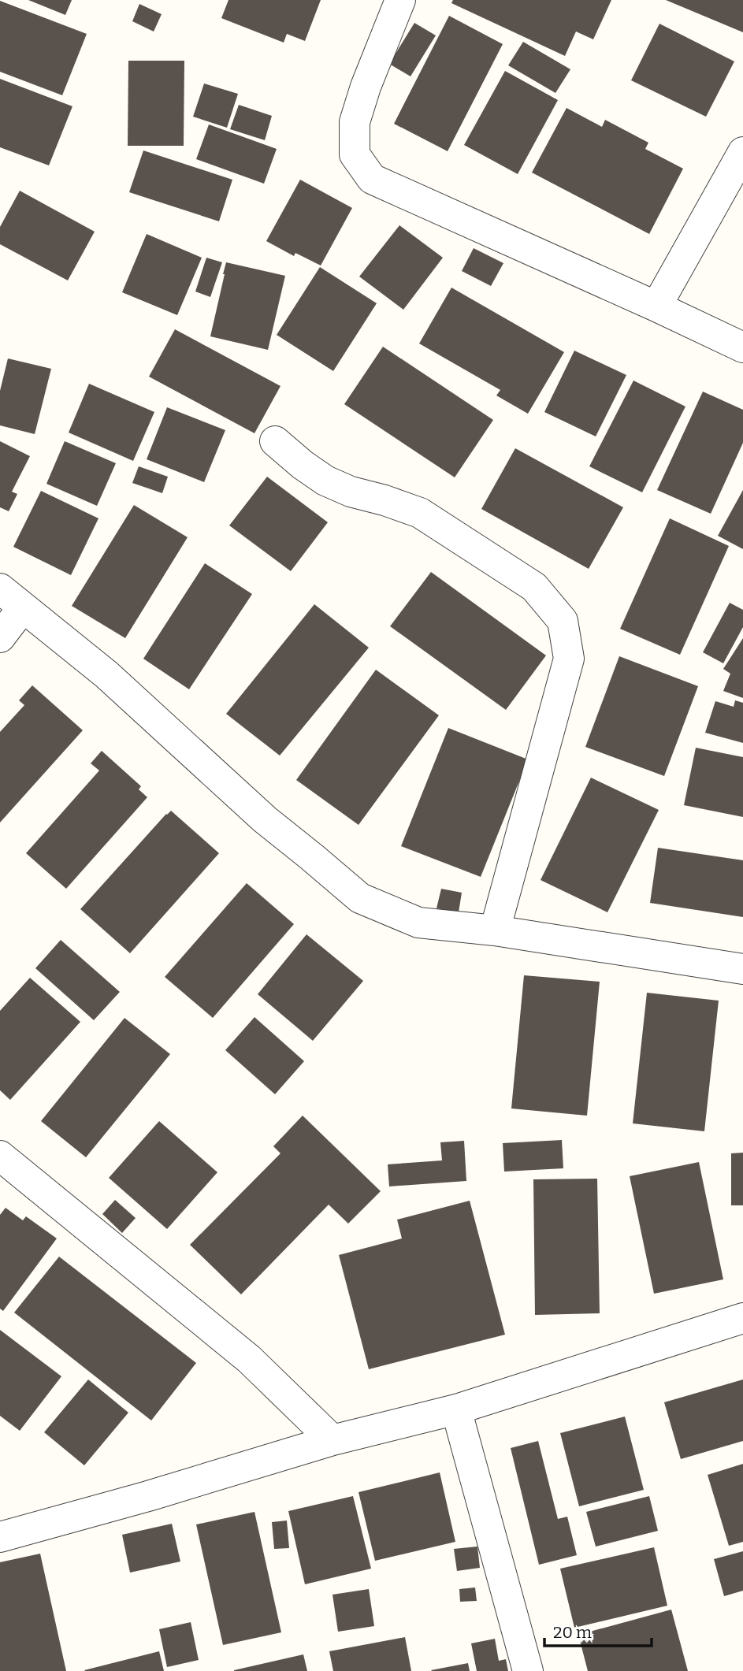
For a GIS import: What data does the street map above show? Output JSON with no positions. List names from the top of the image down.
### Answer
{
  "scale_bar": "20 m"
}
